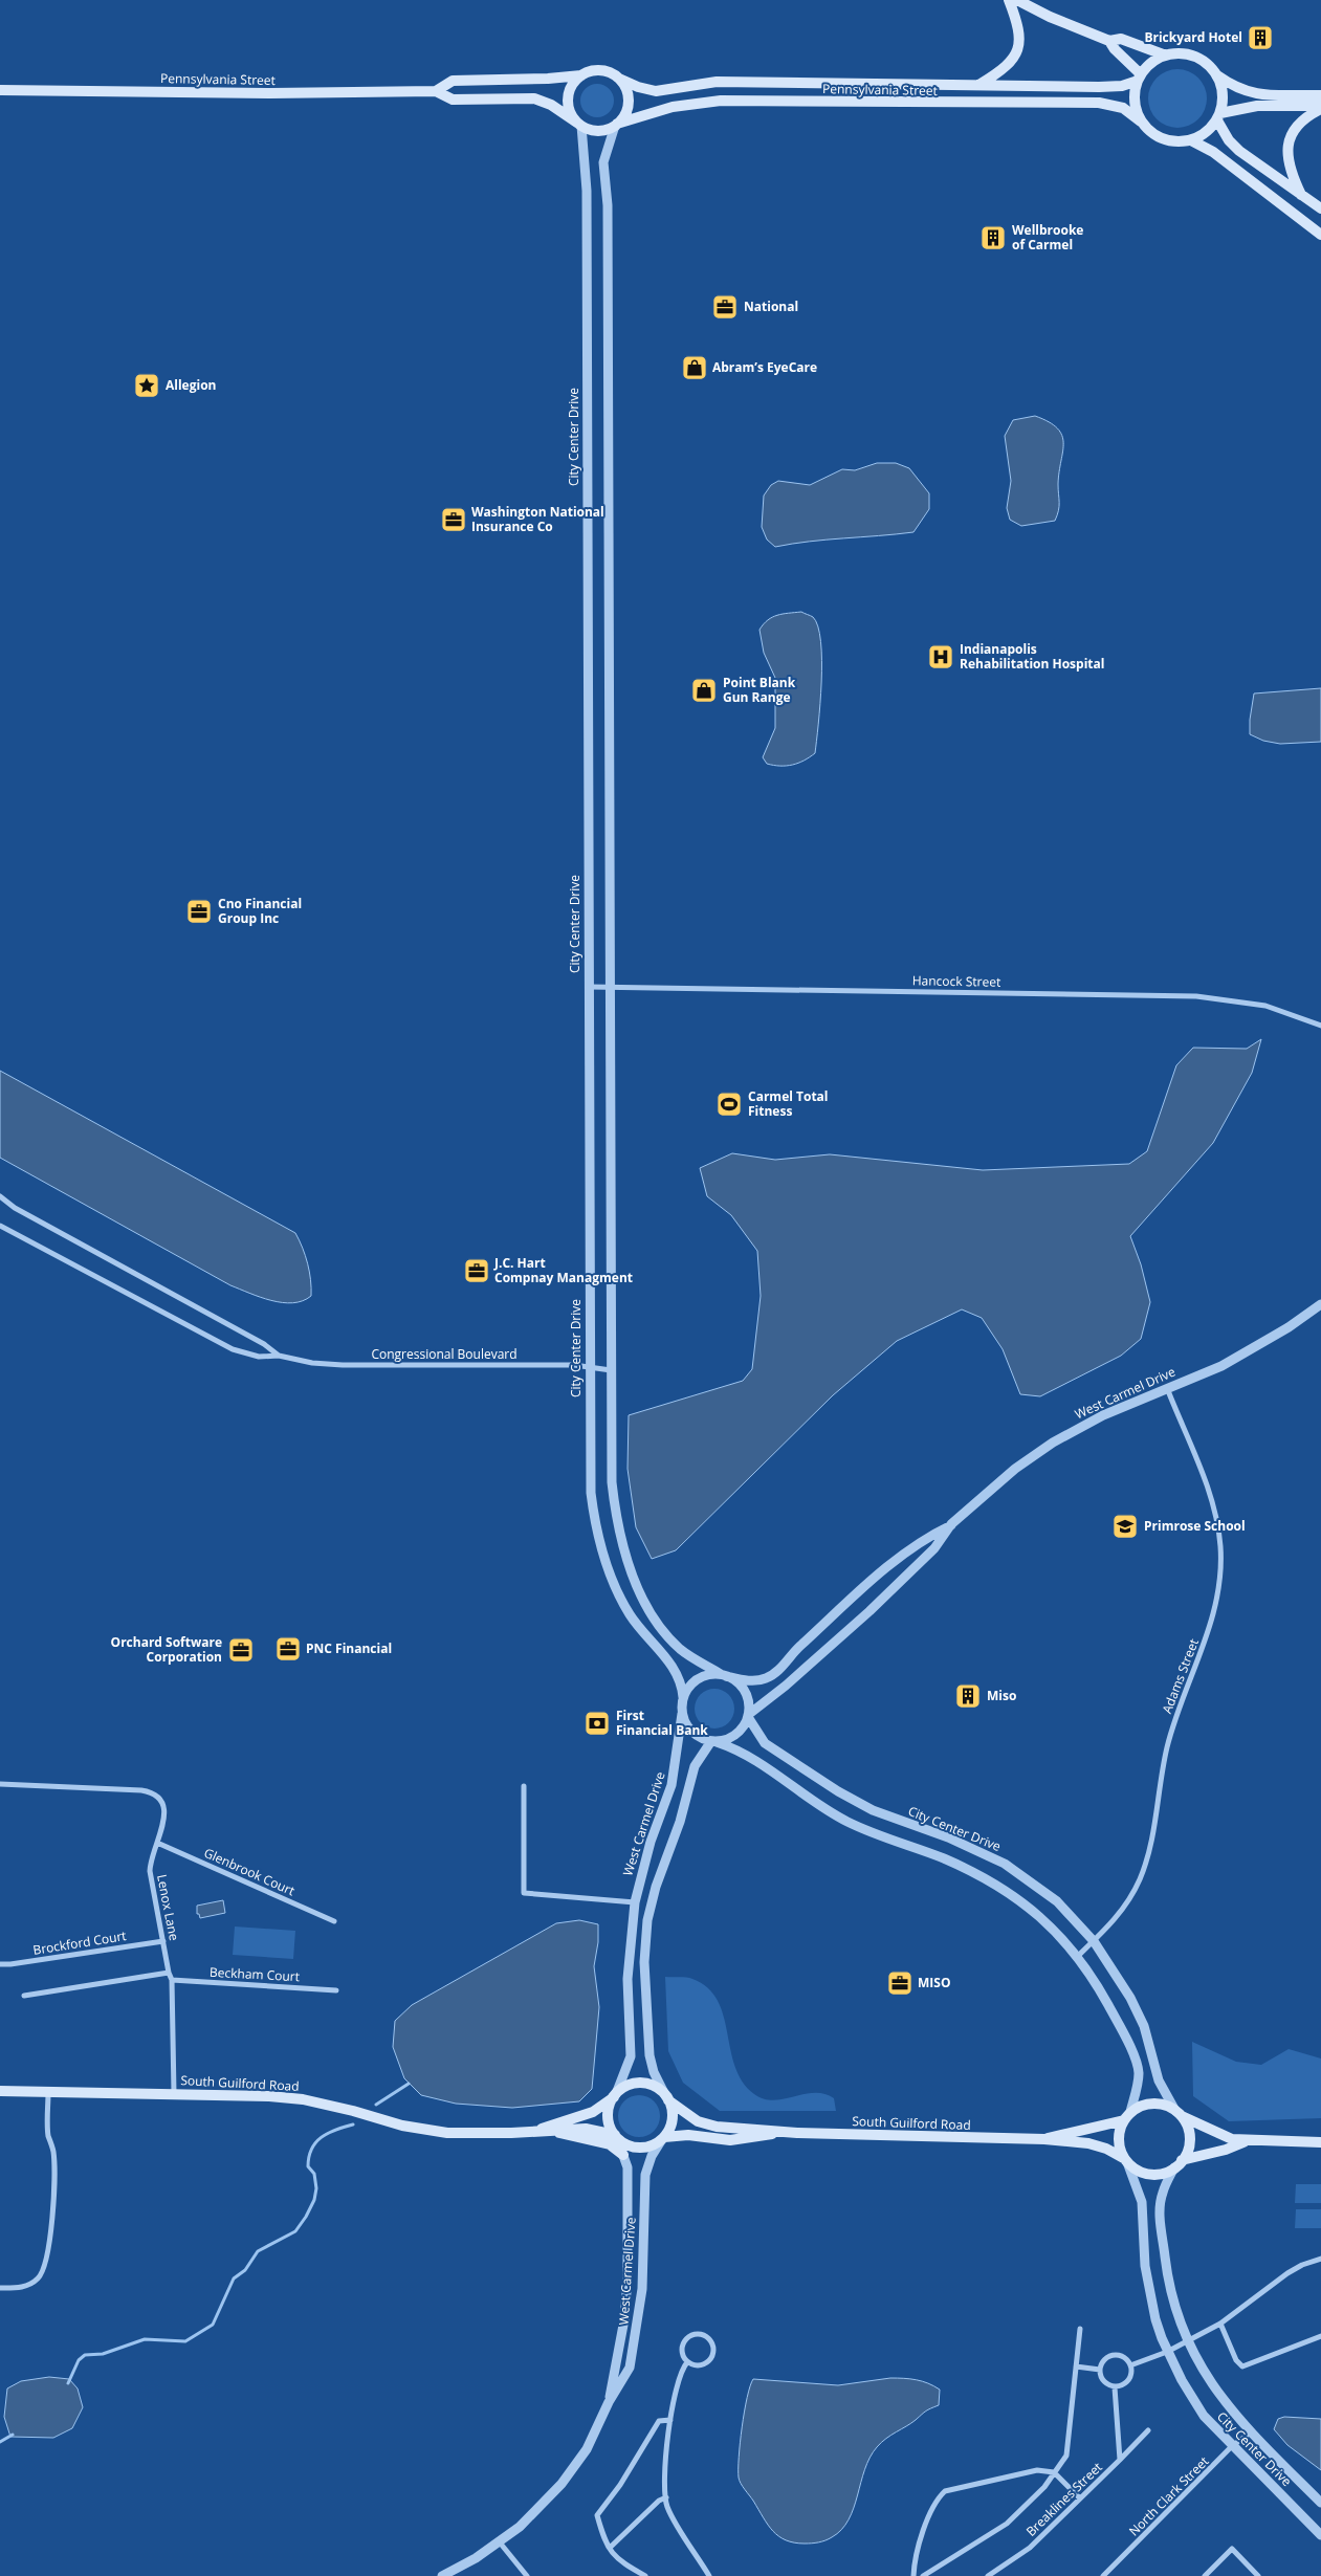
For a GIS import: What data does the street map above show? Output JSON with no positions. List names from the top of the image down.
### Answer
{
  "streets": {
    "main road": ["Pennsylvania Street", "South Guilford Road"],
    "street": [
      "City Center Drive",
      "Hancock Street",
      "Congressional Boulevard",
      "West Carmel Drive",
      "Adams Street",
      "Glenbrook Court",
      "Lenox Lane",
      "Brockford Court",
      "Beckham Court",
      "North Clark Street",
      "Breaklines Street"
    ]
  },
  "crossings": [
    ["Pennsylvania Street", "City Center Drive"],
    ["City Center Drive", "Hancock Street"],
    ["City Center Drive", "Congressional Boulevard"],
    ["City Center Drive", "West Carmel Drive"],
    ["City Center Drive", "Adams Street"],
    ["City Center Drive", "South Guilford Road"],
    ["City Center Drive", "North Clark Street"],
    ["West Carmel Drive", "Adams Street"],
    ["West Carmel Drive", "South Guilford Road"],
    ["Glenbrook Court", "Lenox Lane"],
    ["Lenox Lane", "Brockford Court"],
    ["Lenox Lane", "Beckham Court"],
    ["Lenox Lane", "South Guilford Road"]
  ],
  "places": {
    "building": ["Brickyard Hotel", "Wellbrooke of Carmel", "Miso"],
    "office": [
      "National",
      "Washington National Insurance Co",
      "Cno Financial Group Inc",
      "J.C. Hart Compnay Managment",
      "PNC Financial",
      "Orchard Software Corporation",
      "MISO"
    ],
    "shop": ["Abram’s EyeCare", "Point Blank Gun Range"],
    "place": ["Allegion"],
    "hospital": ["Indianapolis Rehabilitation Hospital"],
    "sports": ["Carmel Total Fitness"],
    "school or university": ["Primrose School"],
    "bank": ["First Financial Bank"]
  }
}
